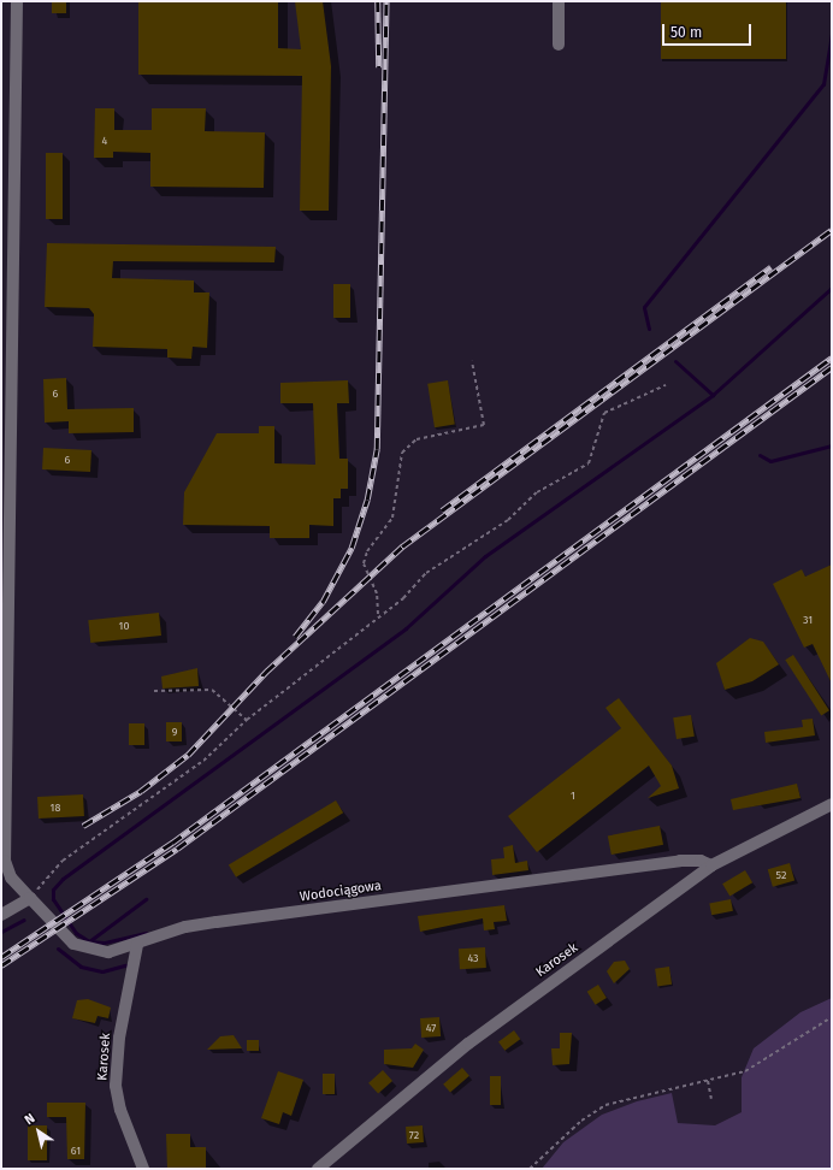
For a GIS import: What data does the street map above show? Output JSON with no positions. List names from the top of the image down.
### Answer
{
  "streets": {
    "street": ["Wodociągowa", "Karosek"]
  },
  "crossings": [
    ["Wodociągowa", "Karosek"]
  ],
  "house_numbers": [
    "4",
    "6",
    "6",
    "31",
    "10",
    "9",
    "1",
    "18",
    "52",
    "43",
    "47",
    "72",
    "61"
  ],
  "scale_bar": "50 m",
  "north": "top left"
}
